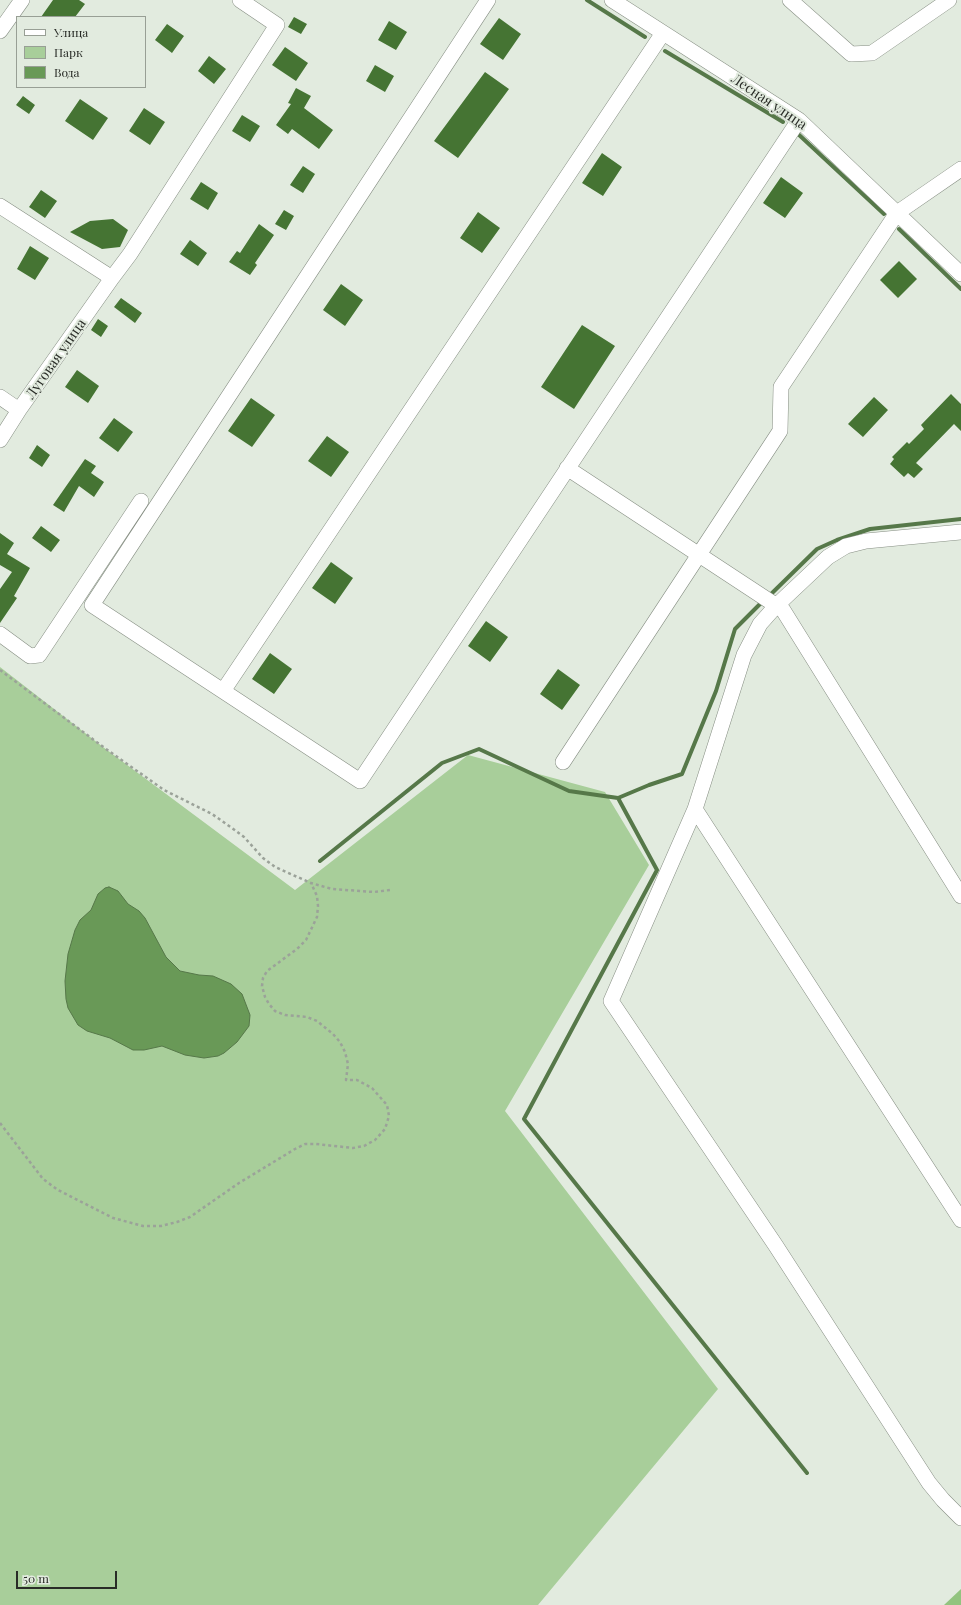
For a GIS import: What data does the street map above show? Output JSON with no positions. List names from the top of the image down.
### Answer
{
  "streets": {
    "street": ["Лесная улица", "Луговая улица"]
  },
  "legend": ["Улица", "Парк", "Вода"],
  "scale_bar": "50 m"
}
